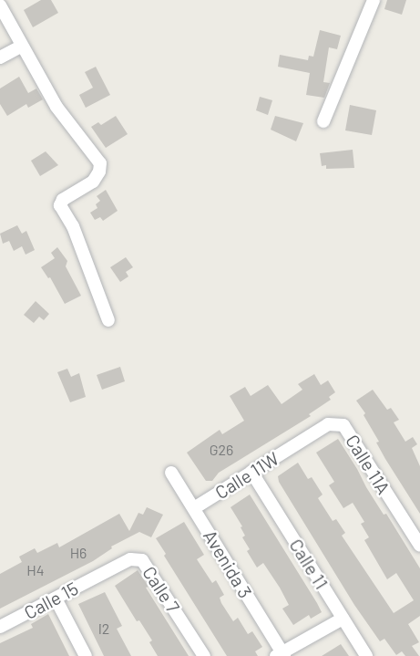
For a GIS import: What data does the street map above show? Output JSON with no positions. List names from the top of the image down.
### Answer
{
  "streets": {
    "street": [
      "Calle 11A",
      "Calle 11W",
      "Avenida 3",
      "Calle 11",
      "Calle 7",
      "Calle 15"
    ]
  },
  "crossings": [
    ["Calle 11A", "Calle 11W"],
    ["Calle 11W", "Avenida 3"],
    ["Calle 11W", "Calle 11"],
    ["Calle 7", "Calle 15"]
  ],
  "house_numbers": [
    "G26",
    "H6",
    "H4",
    "I2"
  ]
}
